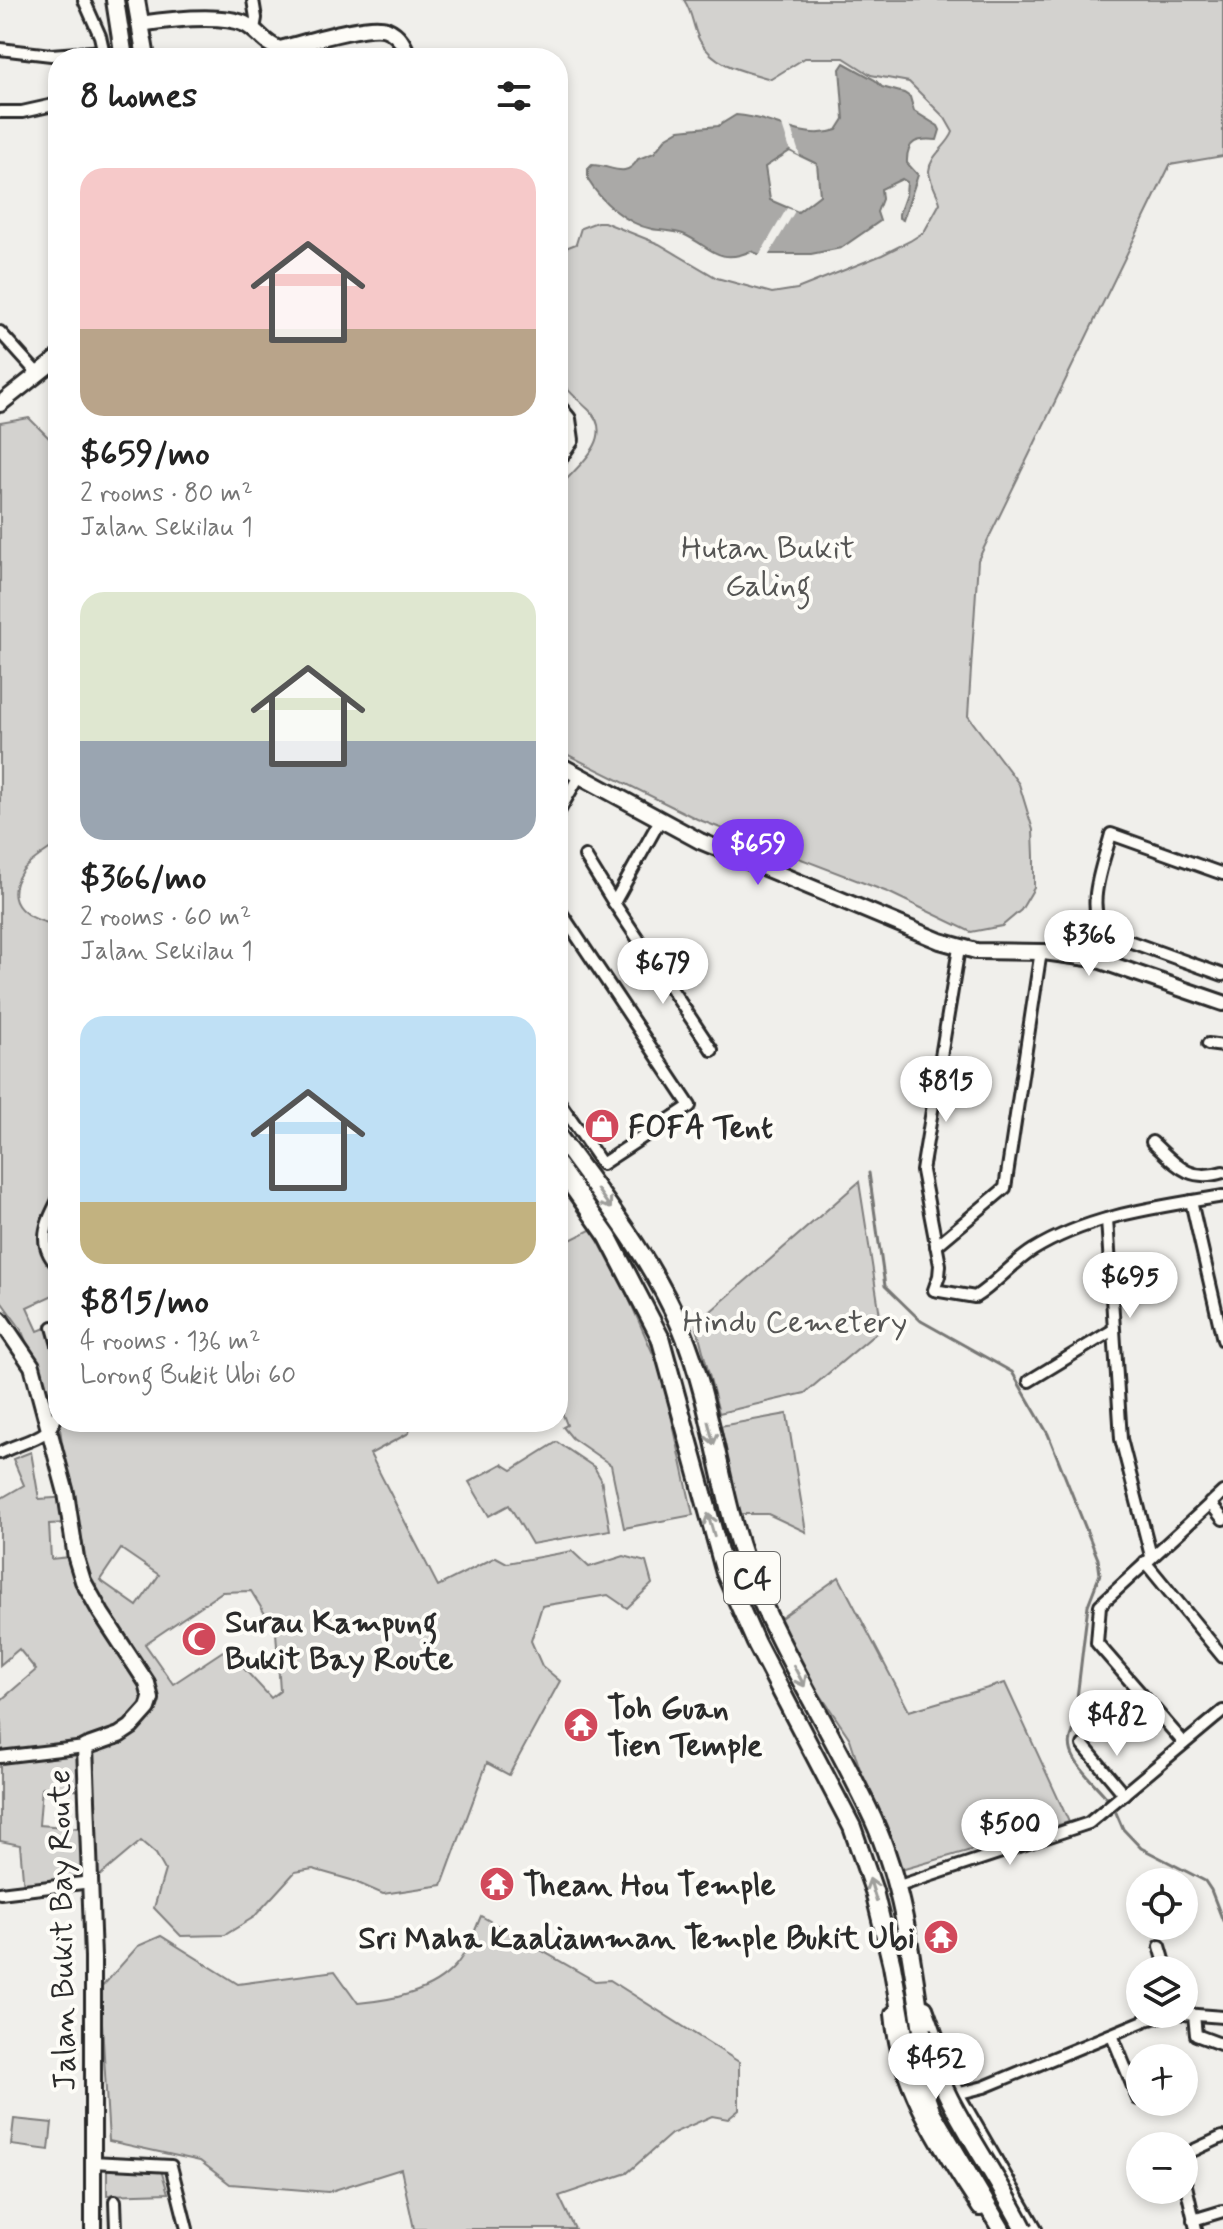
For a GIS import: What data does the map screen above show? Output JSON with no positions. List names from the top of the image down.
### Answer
{
  "streets": {
    "main road": ["C4"],
    "street": ["Jalan Bukit Bay Route"]
  },
  "parks": ["Hutan Bukit Galing", "Hindu Cemetery"],
  "places": {
    "shop": ["FOFA Tent"],
    "mosque": ["Surau Kampung Bukit Bay Route"],
    "temple": ["Toh Guan Tien Temple", "Thean Hou Temple", "Sri Maha Kaaliamman Temple Bukit Ubi"]
  },
  "page": {
    "heading": "8 homes",
    "list": [
      {
        "name": "$659/mo",
        "note": "2 rooms · 80 m² · Jalan Sekilau 1"
      },
      {
        "name": "$366/mo",
        "note": "2 rooms · 60 m² · Jalan Sekilau 1"
      },
      {
        "name": "$815/mo",
        "note": "4 rooms · 136 m² · Lorong Bukit Ubi 60"
      }
    ],
    "price": [
      "$659",
      "$366",
      "$679",
      "$815",
      "$695",
      "$482",
      "$500",
      "$452"
    ],
    "map_buttons": ["+", "−"]
  }
}
